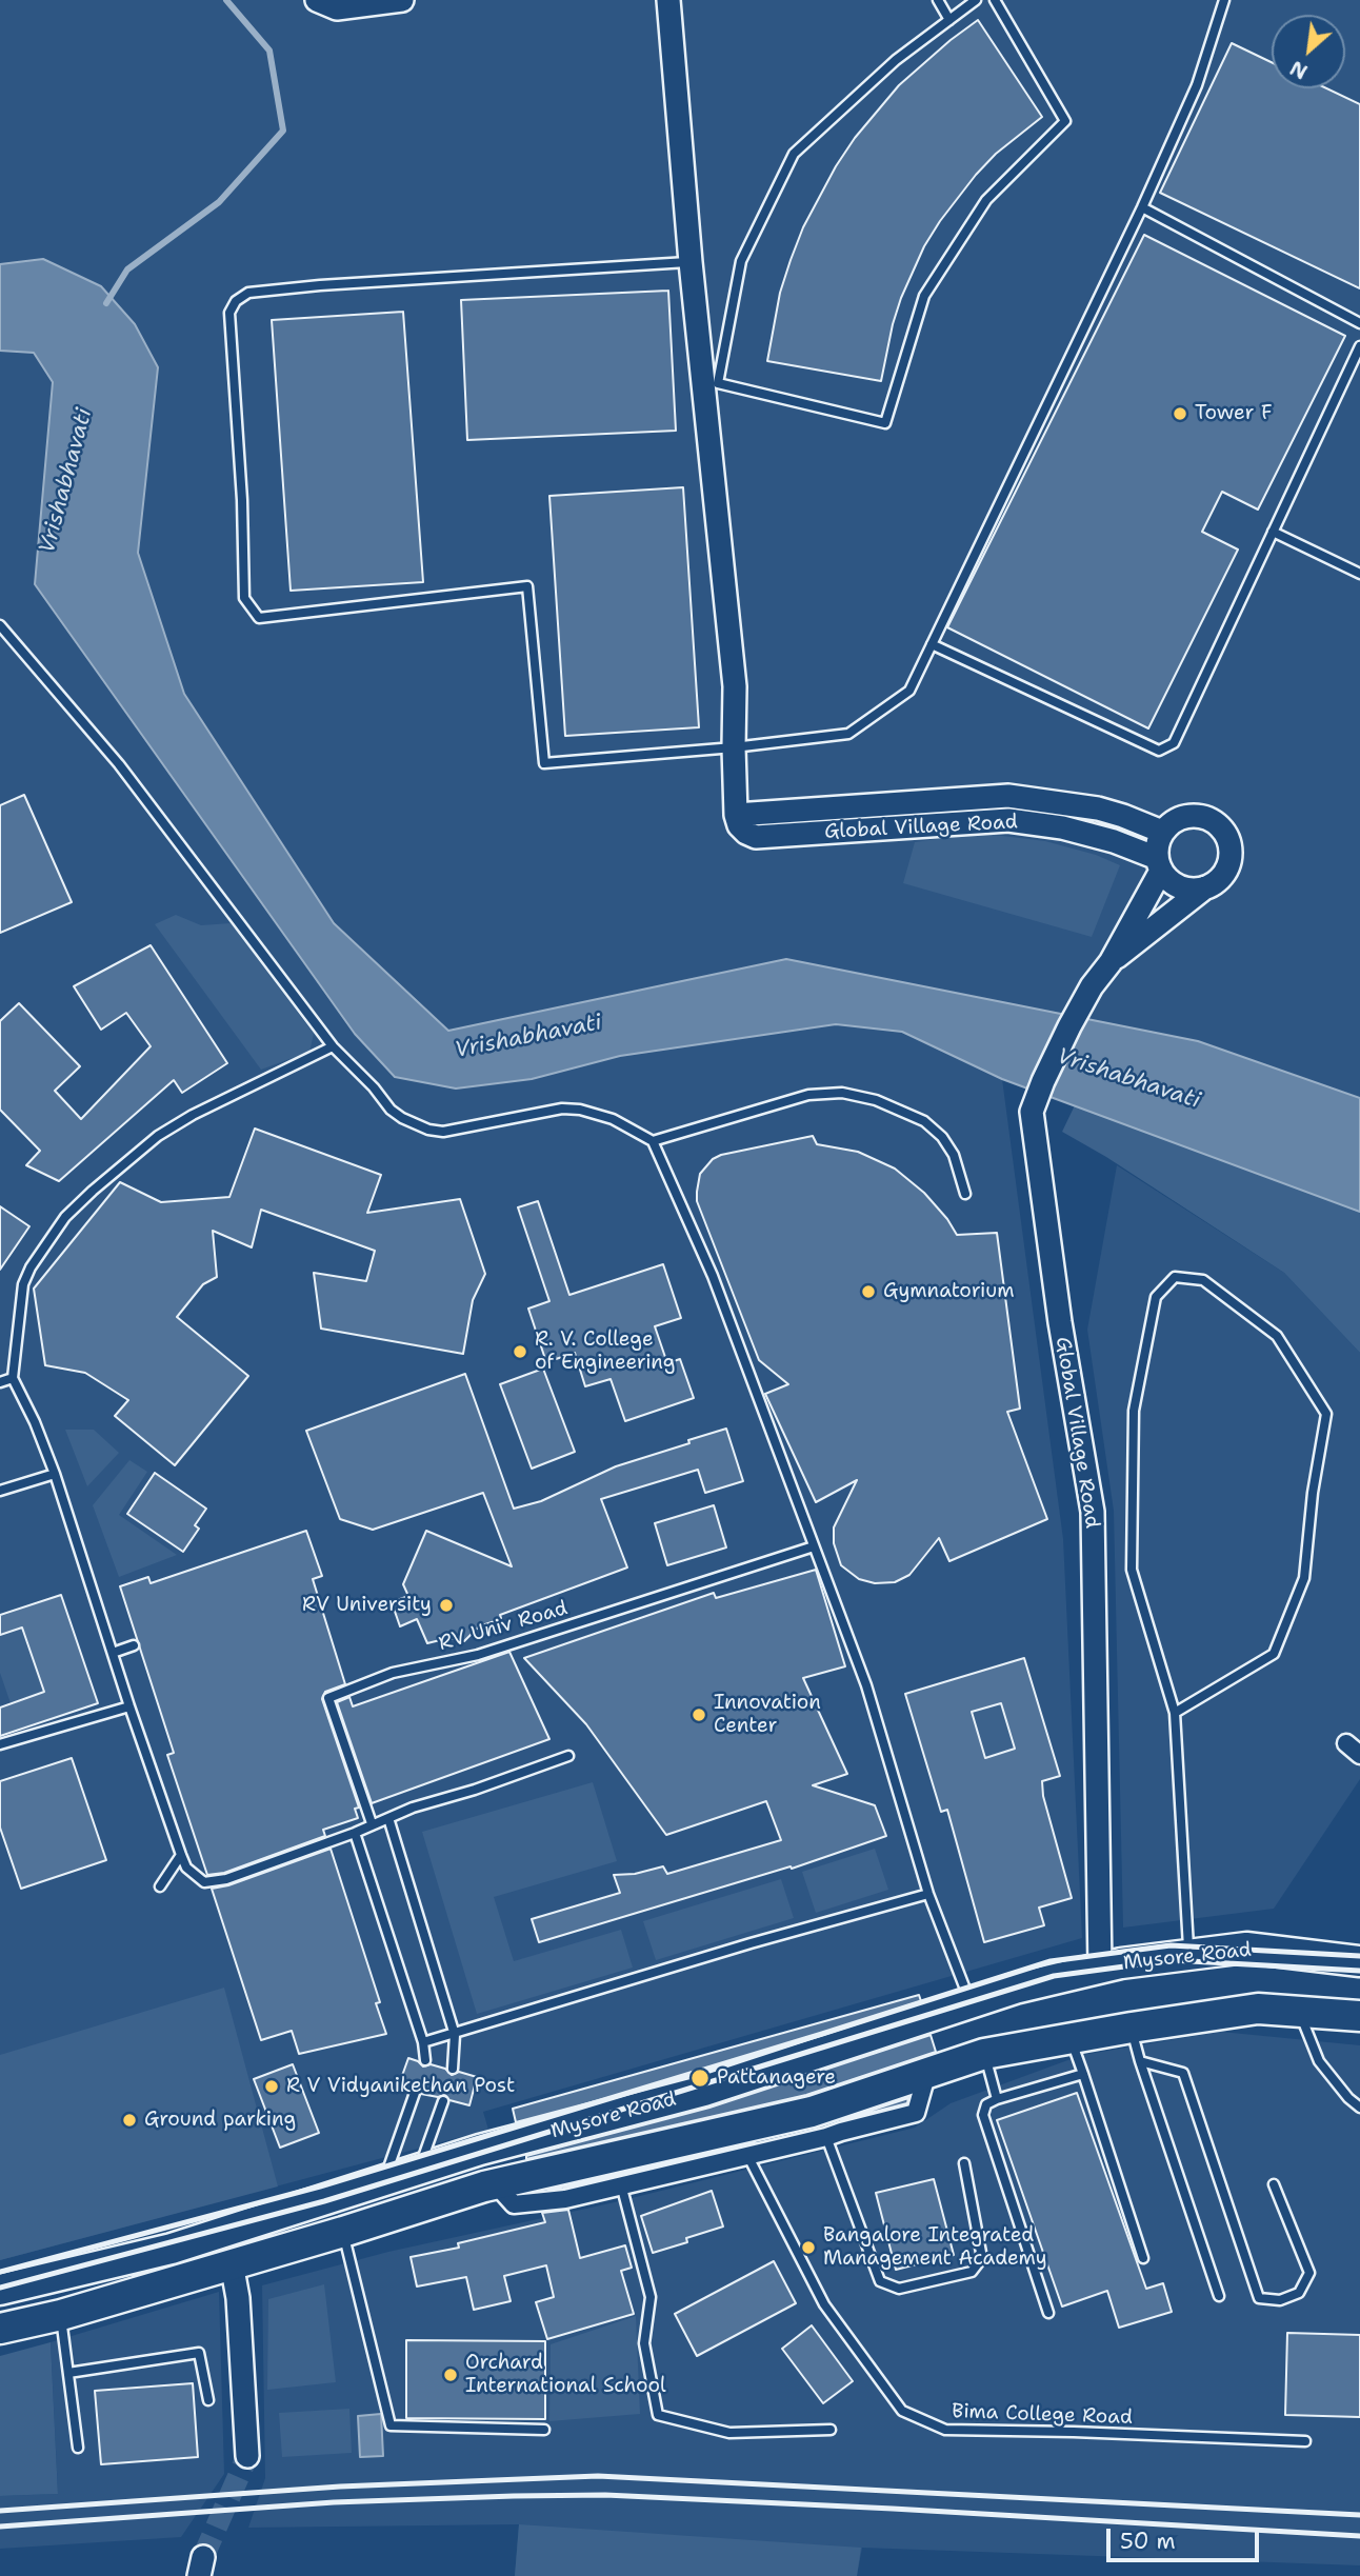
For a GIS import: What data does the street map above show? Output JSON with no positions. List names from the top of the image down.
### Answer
{
  "streets": {
    "highway": ["Mysore Road"],
    "street": ["Global Village Road"],
    "lane": ["RV Univ Road", "Bima College Road"]
  },
  "crossings": [
    ["Global Village Road", "Mysore Road"]
  ],
  "water": ["Vrishabhavati"],
  "places": [
    "Tower F",
    "Gymnatorium",
    "R. V. College of Engineering",
    "RV University",
    "Innovation Center",
    "Pattanagere",
    "R V Vidyanikethan Post",
    "Ground parking",
    "Bangalore Integrated Management Academy",
    "Orchard International School"
  ],
  "scale_bar": "50 m",
  "north": "bottom left"
}
